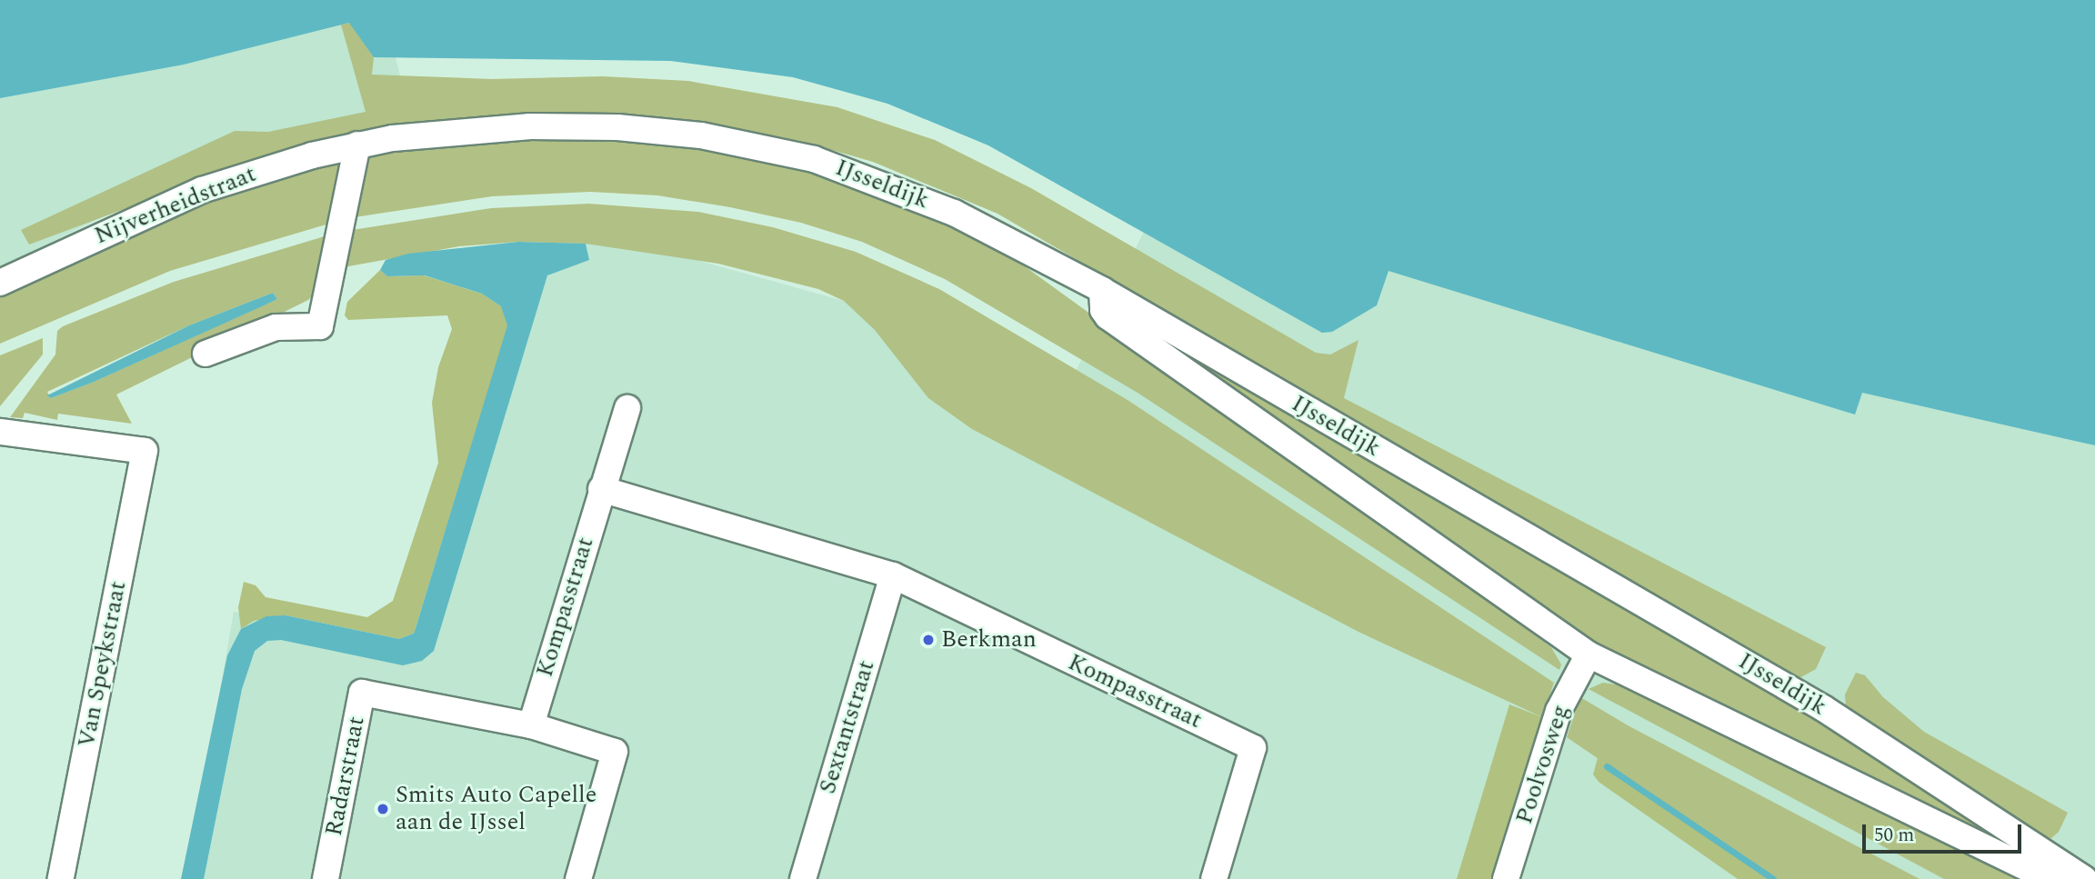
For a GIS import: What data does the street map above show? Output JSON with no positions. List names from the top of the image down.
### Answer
{
  "streets": {
    "street": [
      "IJsseldijk",
      "Nijverheidstraat",
      "Kompasstraat",
      "Van Speykstraat",
      "Sextantstraat",
      "Poolvosweg",
      "Radarstraat"
    ]
  },
  "crossings": [
    ["IJsseldijk", "Nijverheidstraat"],
    ["Kompasstraat", "Sextantstraat"],
    ["Kompasstraat", "Radarstraat"]
  ],
  "places": ["Berkman", "Smits Auto Capelle aan de IJssel"],
  "scale_bar": "50 m"
}
